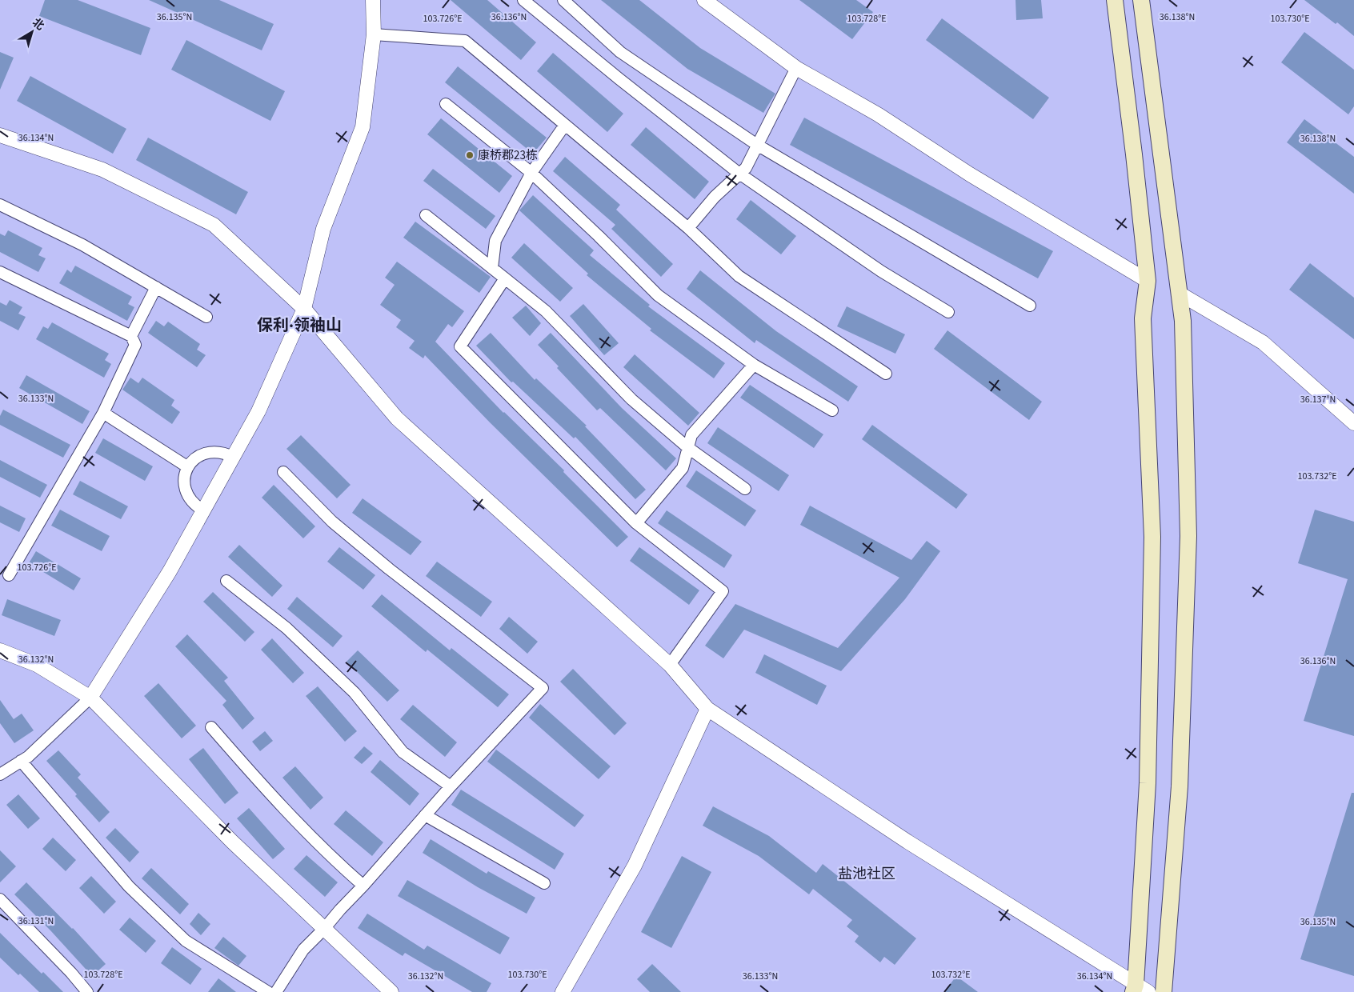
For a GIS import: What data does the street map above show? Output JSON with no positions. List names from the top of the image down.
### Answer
{
  "districts": ["保利·领袖山", "盐池社区"],
  "places": ["康桥郡23栋"],
  "north": "top right",
  "coordinates": [
    "36.135°N",
    "36.136°N",
    "36.138°N",
    "103.728°E",
    "103.730°E",
    "103.726°E",
    "36.134°N",
    "36.133°N",
    "36.137°N",
    "103.732°E",
    "36.132°N",
    "36.131°N"
  ]
}
